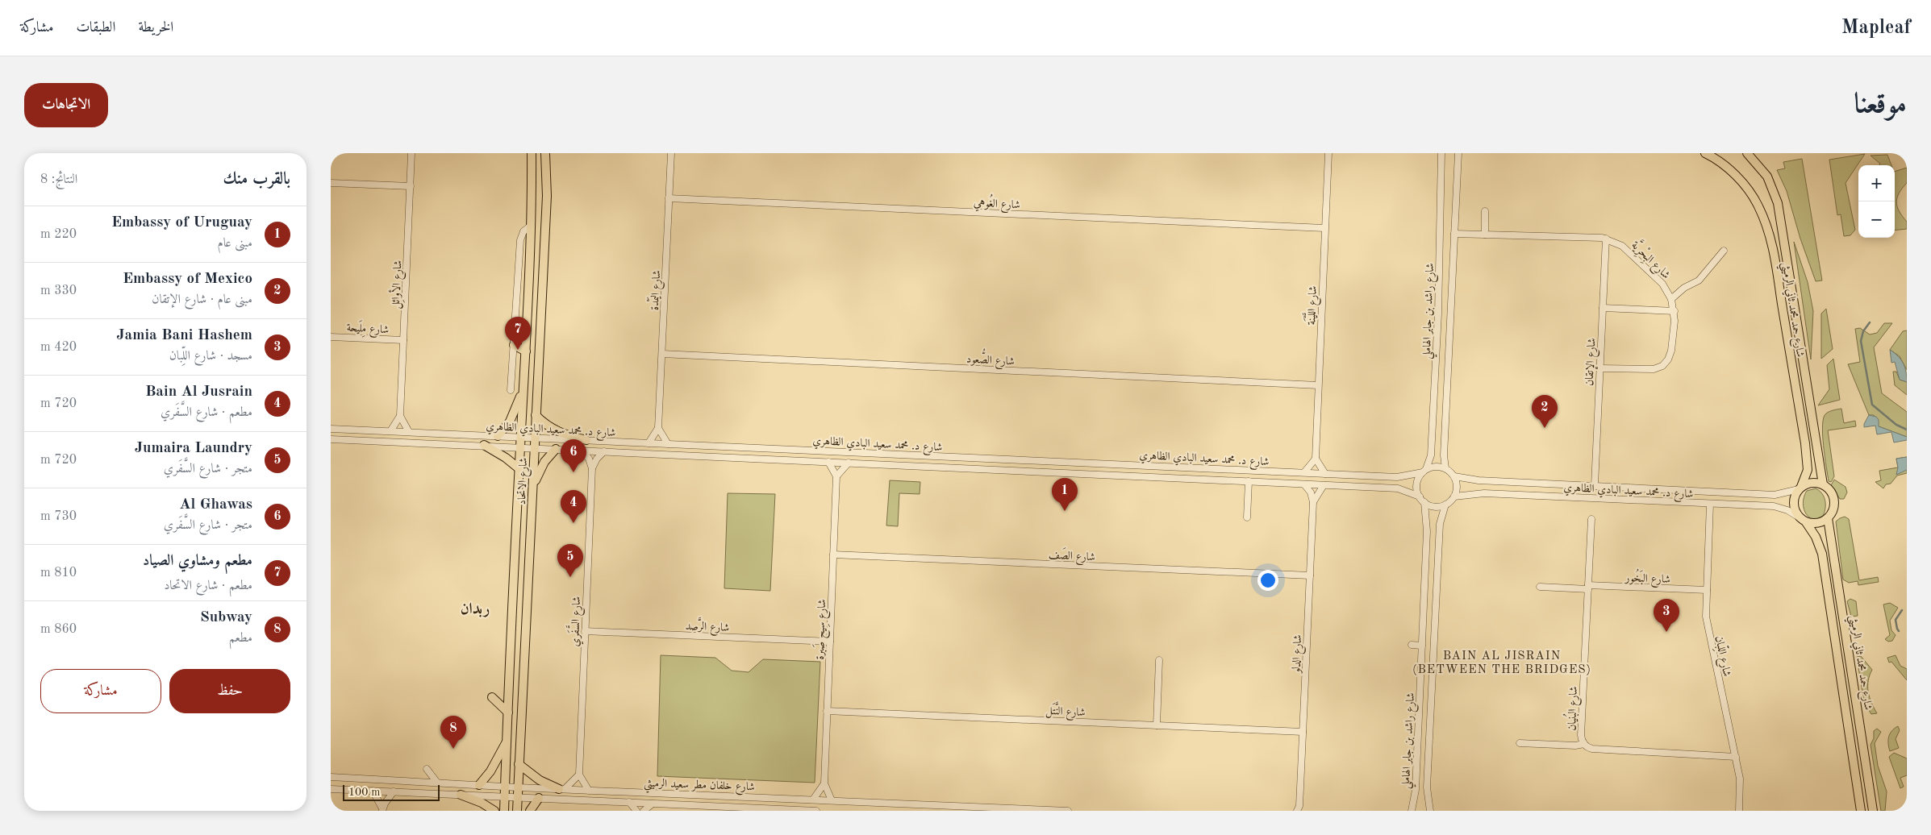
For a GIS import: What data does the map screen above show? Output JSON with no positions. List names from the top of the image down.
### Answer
{
  "streets": {
    "main road": ["شارع حمد محمد ثاني الرميثي", "شارع الاتحاد"],
    "street": [
      "شارع الغُوهي",
      "شارع البِحْرِيَّة",
      "شارع الأوائِل",
      "شارع اليَمْدة",
      "شارع اللَّيْنَة",
      "شارع راشد بن جابر الهاملي",
      "شارع مِلَيحة",
      "شارع الصُّعود",
      "شارع الإتقان",
      "شارع د. محمد سعيد البادي الظاهري",
      "شارع الصَف",
      "شارع البَخُور",
      "شارع السَّفَري",
      "شارع الرَّصد",
      "شارع سِيح صَبرة",
      "شارع الدلو",
      "شارع اللِّبان",
      "شارع البُنيان",
      "شارع النَّتَل",
      "شارع خلفان مطر سعيد الرميثي"
    ]
  },
  "crossings": [
    ["شارع الغُوهي", "شارع اليَمْدة"],
    ["شارع الغُوهي", "شارع اللَّيْنَة"],
    ["شارع البِحْرِيَّة", "شارع راشد بن جابر الهاملي"],
    ["شارع البِحْرِيَّة", "شارع الإتقان"],
    ["شارع الأوائِل", "شارع مِلَيحة"],
    ["شارع الأوائِل", "شارع د. محمد سعيد البادي الظاهري"],
    ["شارع اليَمْدة", "شارع الصُّعود"],
    ["شارع اليَمْدة", "شارع د. محمد سعيد البادي الظاهري"],
    ["شارع اللَّيْنَة", "شارع الصُّعود"],
    ["شارع حمد محمد ثاني الرميثي", "شارع د. محمد سعيد البادي الظاهري"],
    ["شارع راشد بن جابر الهاملي", "شارع د. محمد سعيد البادي الظاهري"],
    ["شارع الإتقان", "شارع د. محمد سعيد البادي الظاهري"],
    ["شارع د. محمد سعيد البادي الظاهري", "شارع الاتحاد"],
    ["شارع د. محمد سعيد البادي الظاهري", "شارع الدلو"],
    ["شارع د. محمد سعيد البادي الظاهري", "شارع اللِّبان"],
    ["شارع الاتحاد", "شارع خلفان مطر سعيد الرميثي"],
    ["شارع الصَف", "شارع سِيح صَبرة"],
    ["شارع الصَف", "شارع الدلو"],
    ["شارع البَخُور", "شارع اللِّبان"],
    ["شارع البَخُور", "شارع البُنيان"],
    ["شارع السَّفَري", "شارع الرَّصد"],
    ["شارع الرَّصد", "شارع سِيح صَبرة"],
    ["شارع سِيح صَبرة", "شارع النَّتَل"],
    ["شارع سِيح صَبرة", "شارع خلفان مطر سعيد الرميثي"],
    ["شارع الدلو", "شارع النَّتَل"],
    ["شارع اللِّبان", "شارع البُنيان"]
  ],
  "districts": ["ربدان", "BAIN AL JISRAIN (BETWEEN THE BRIDGES)"],
  "scale_bar": "100 m",
  "page": {
    "header": "Mapleaf",
    "nav": ["الخريطة", "الطبقات", "مشاركة"],
    "title": "موقعنا",
    "buttons": [
      "الاتجاهات",
      ["حفظ", "مشاركة"]
    ],
    "heading": ["بالقرب منك", "النتائج: 8"],
    "map_buttons": ["+", "−"],
    "list": [
      {
        "mark": "1",
        "name": "Embassy of Uruguay",
        "note": "مبنى عام",
        "value": "220 m"
      },
      {
        "mark": "2",
        "name": "Embassy of Mexico",
        "note": "مبنى عام · شارع الإتقان",
        "value": "330 m"
      },
      {
        "mark": "3",
        "name": "Jamia Bani Hashem",
        "note": "مسجد · شارع اللِّبان",
        "value": "420 m"
      },
      {
        "mark": "4",
        "name": "Bain Al Jusrain",
        "note": "مطعم · شارع السَّفَري",
        "value": "720 m"
      },
      {
        "mark": "5",
        "name": "Jumaira Laundry",
        "note": "متجر · شارع السَّفَري",
        "value": "720 m"
      },
      {
        "mark": "6",
        "name": "Al Ghawas",
        "note": "متجر · شارع السَّفَري",
        "value": "730 m"
      },
      {
        "mark": "7",
        "name": "مطعم ومشاوي الصياد",
        "note": "مطعم · شارع الاتحاد",
        "value": "810 m"
      },
      {
        "mark": "8",
        "name": "Subway",
        "note": "مطعم",
        "value": "860 m"
      }
    ],
    "pins": [
      "7",
      "2",
      "6",
      "1",
      "4",
      "5",
      "3",
      "8"
    ],
    "scale": "100 m"
  }
}
